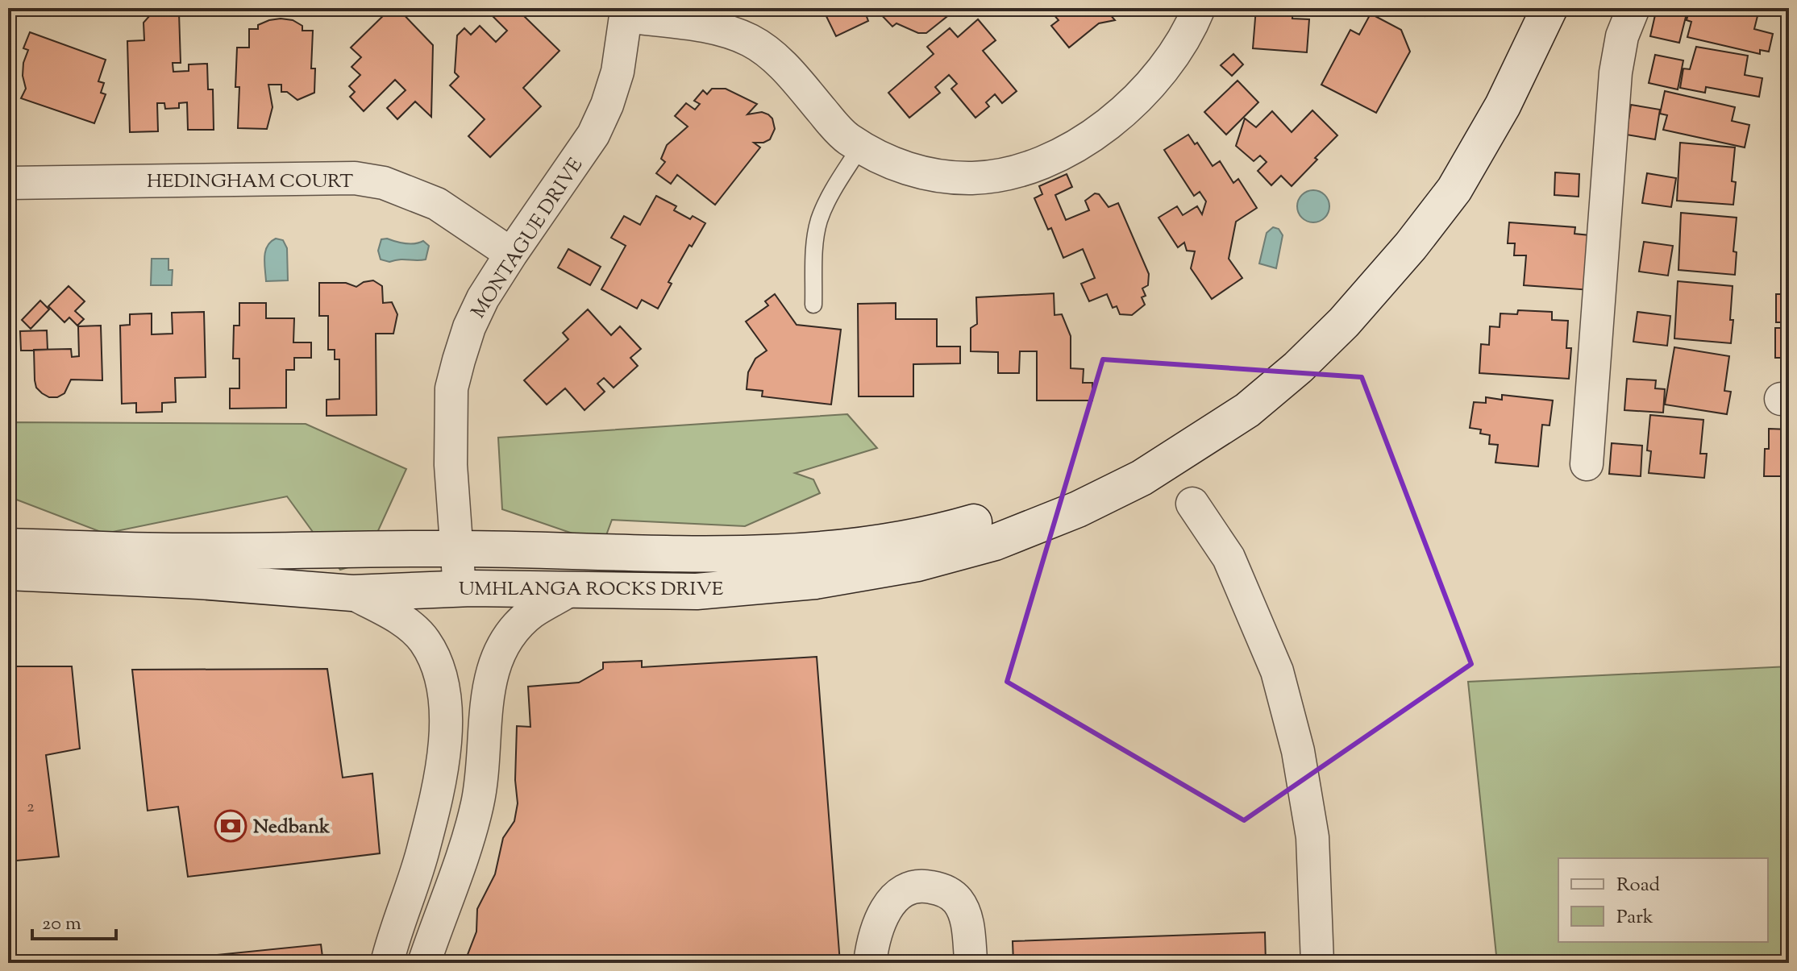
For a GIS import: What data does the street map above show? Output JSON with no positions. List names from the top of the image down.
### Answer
{
  "streets": {
    "main road": ["UMHLANGA ROCKS DRIVE"],
    "street": ["HEDINGHAM COURT", "MONTAGUE DRIVE"]
  },
  "crossings": [
    ["HEDINGHAM COURT", "MONTAGUE DRIVE"],
    ["MONTAGUE DRIVE", "UMHLANGA ROCKS DRIVE"]
  ],
  "places": {
    "bank": ["Nedbank"]
  },
  "house_numbers": ["2"],
  "legend": ["Road", "Park"],
  "scale_bar": "20 m"
}
